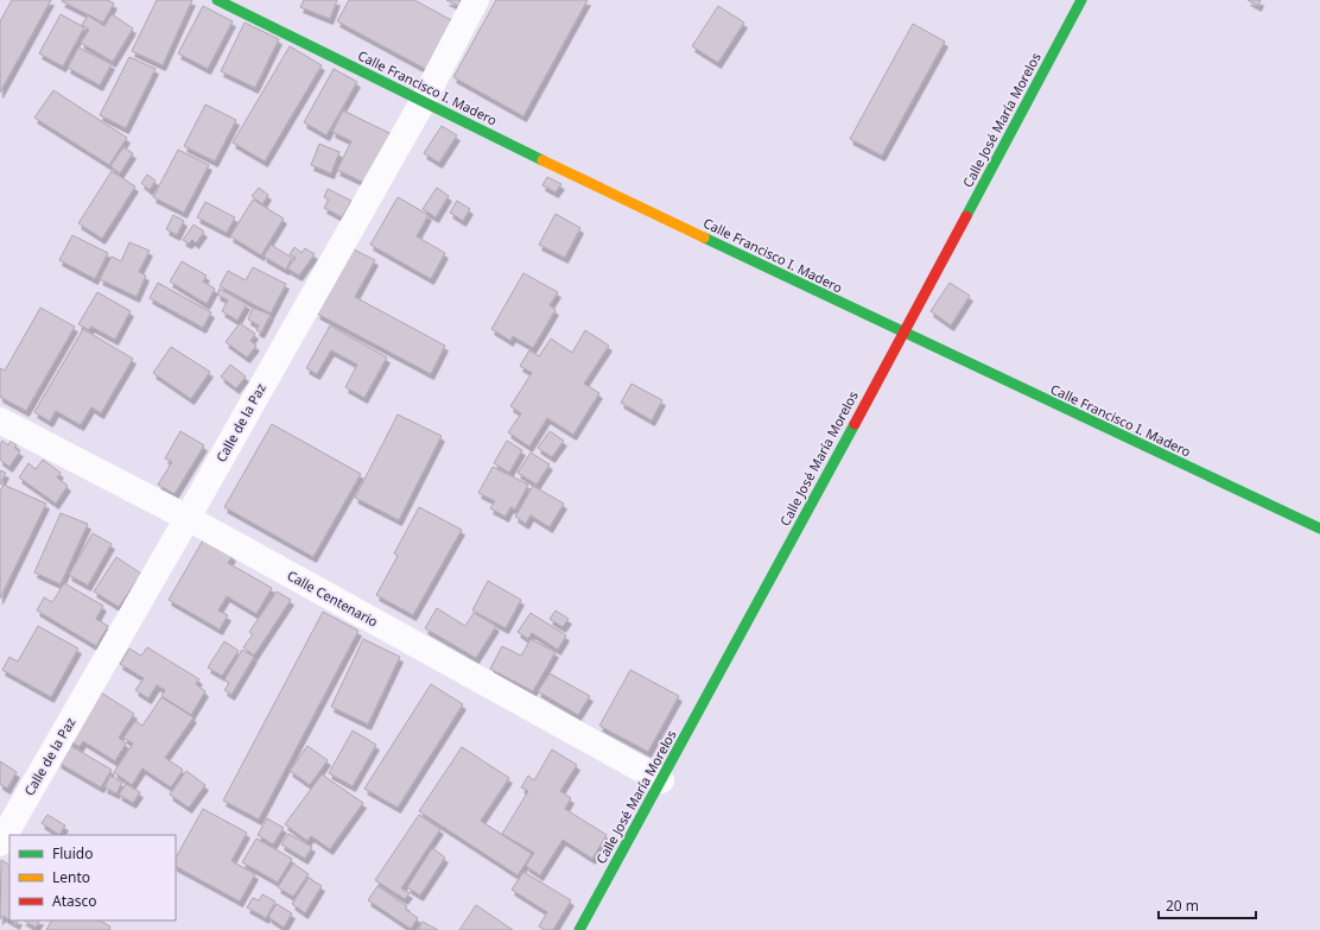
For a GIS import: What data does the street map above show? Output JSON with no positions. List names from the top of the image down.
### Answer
{
  "streets": {
    "street": [
      "Calle Francisco I. Madero",
      "Calle José María Morelos",
      "Calle de la Paz",
      "Calle Centenario"
    ]
  },
  "crossings": [
    ["Calle Francisco I. Madero", "Calle José María Morelos"],
    ["Calle Francisco I. Madero", "Calle de la Paz"],
    ["Calle José María Morelos", "Calle Centenario"],
    ["Calle de la Paz", "Calle Centenario"]
  ],
  "legend": ["Fluido", "Lento", "Atasco"],
  "scale_bar": "20 m"
}
